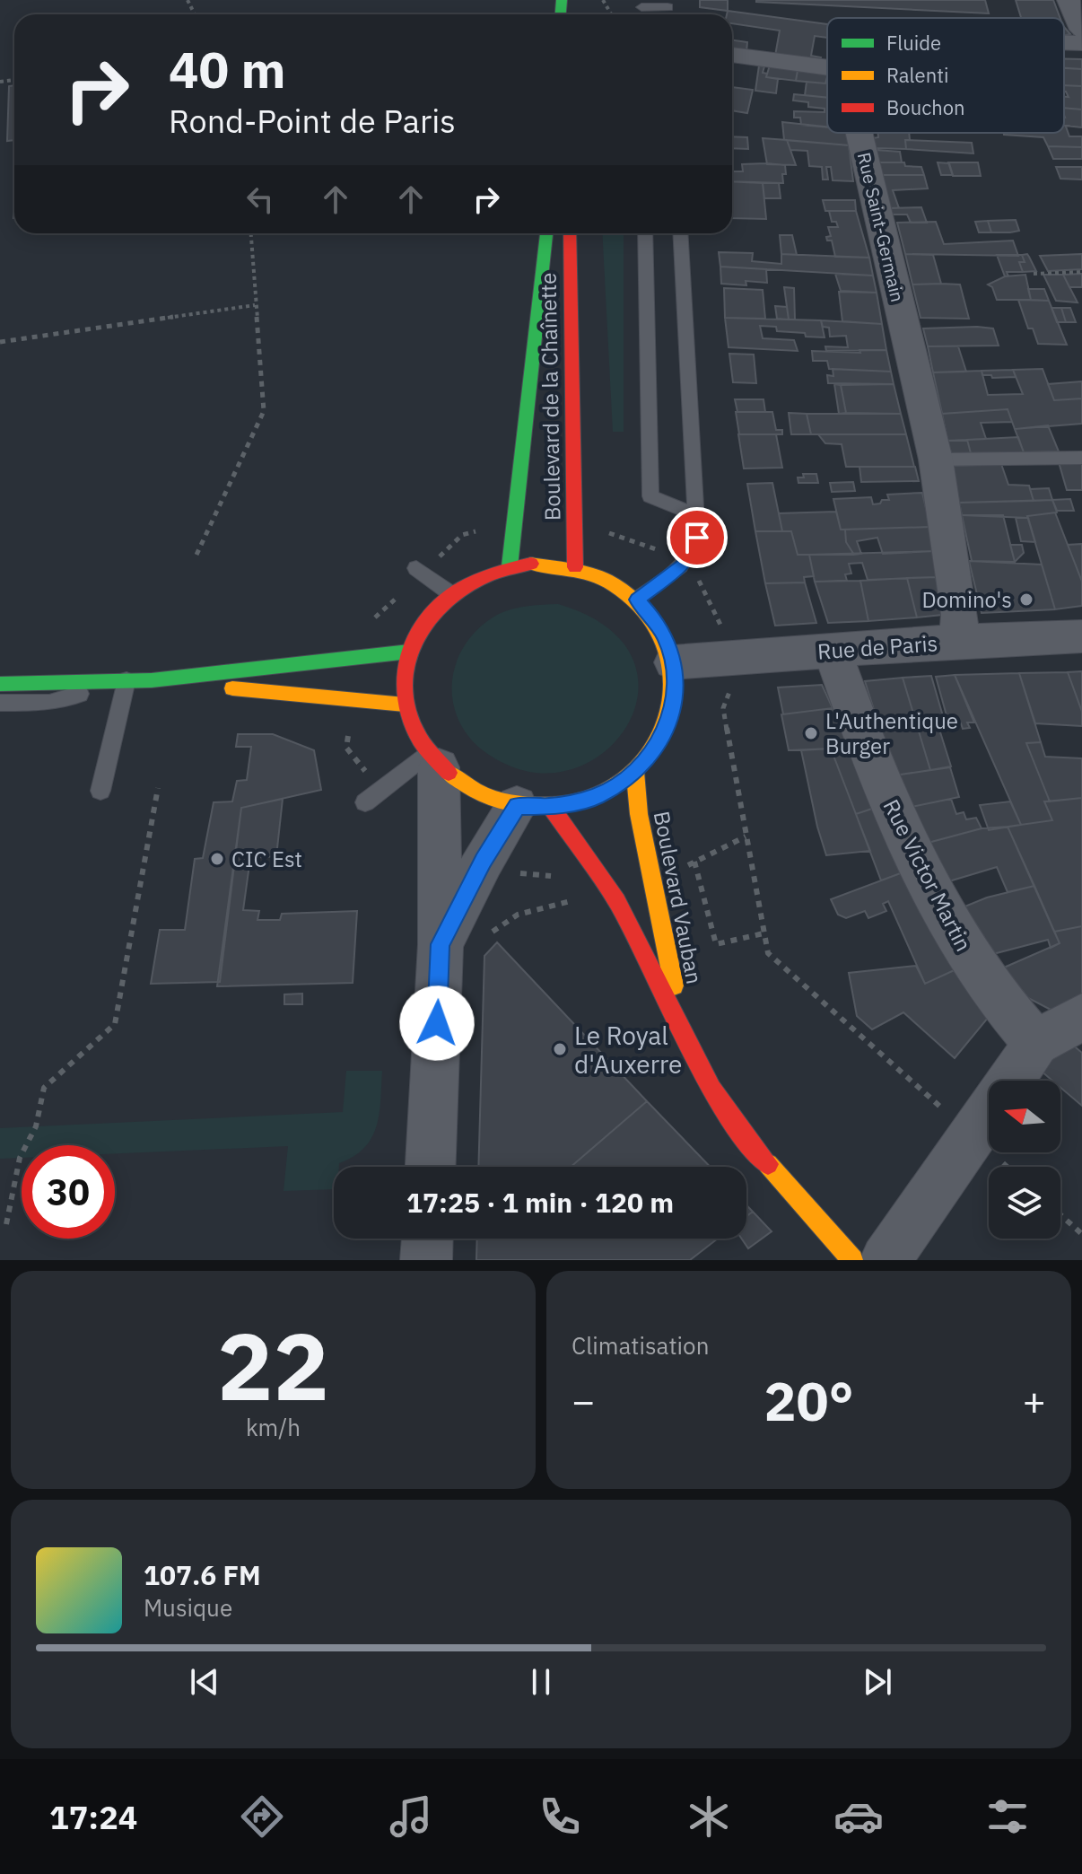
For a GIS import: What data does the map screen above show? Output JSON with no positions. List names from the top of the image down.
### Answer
{
  "streets": {
    "main road": ["Boulevard de la Chaînette", "Boulevard Vauban"],
    "street": ["Rue Saint-Germain", "Rue de Paris", "Rue Victor Martin"]
  },
  "crossings": [
    ["Rue Saint-Germain", "Rue de Paris"],
    ["Rue de Paris", "Rue Victor Martin"]
  ],
  "places": [
    "Domino's",
    "L'Authentique Burger",
    "CIC Est",
    "Le Royal d'Auxerre"
  ],
  "legend": ["Fluide", "Ralenti", "Bouchon"],
  "north": "left",
  "page": {
    "turn": ["40 m", "Rond-Point de Paris"],
    "limit": "30",
    "trip": "17:25 · 1 min · 120 m",
    "tile": [
      ["22", "km/h"],
      "Climatisation"
    ],
    "heat": ["−", "20°", "+"],
    "song": ["107.6 FM", "Musique"],
    "tabs": "17:24"
  }
}
